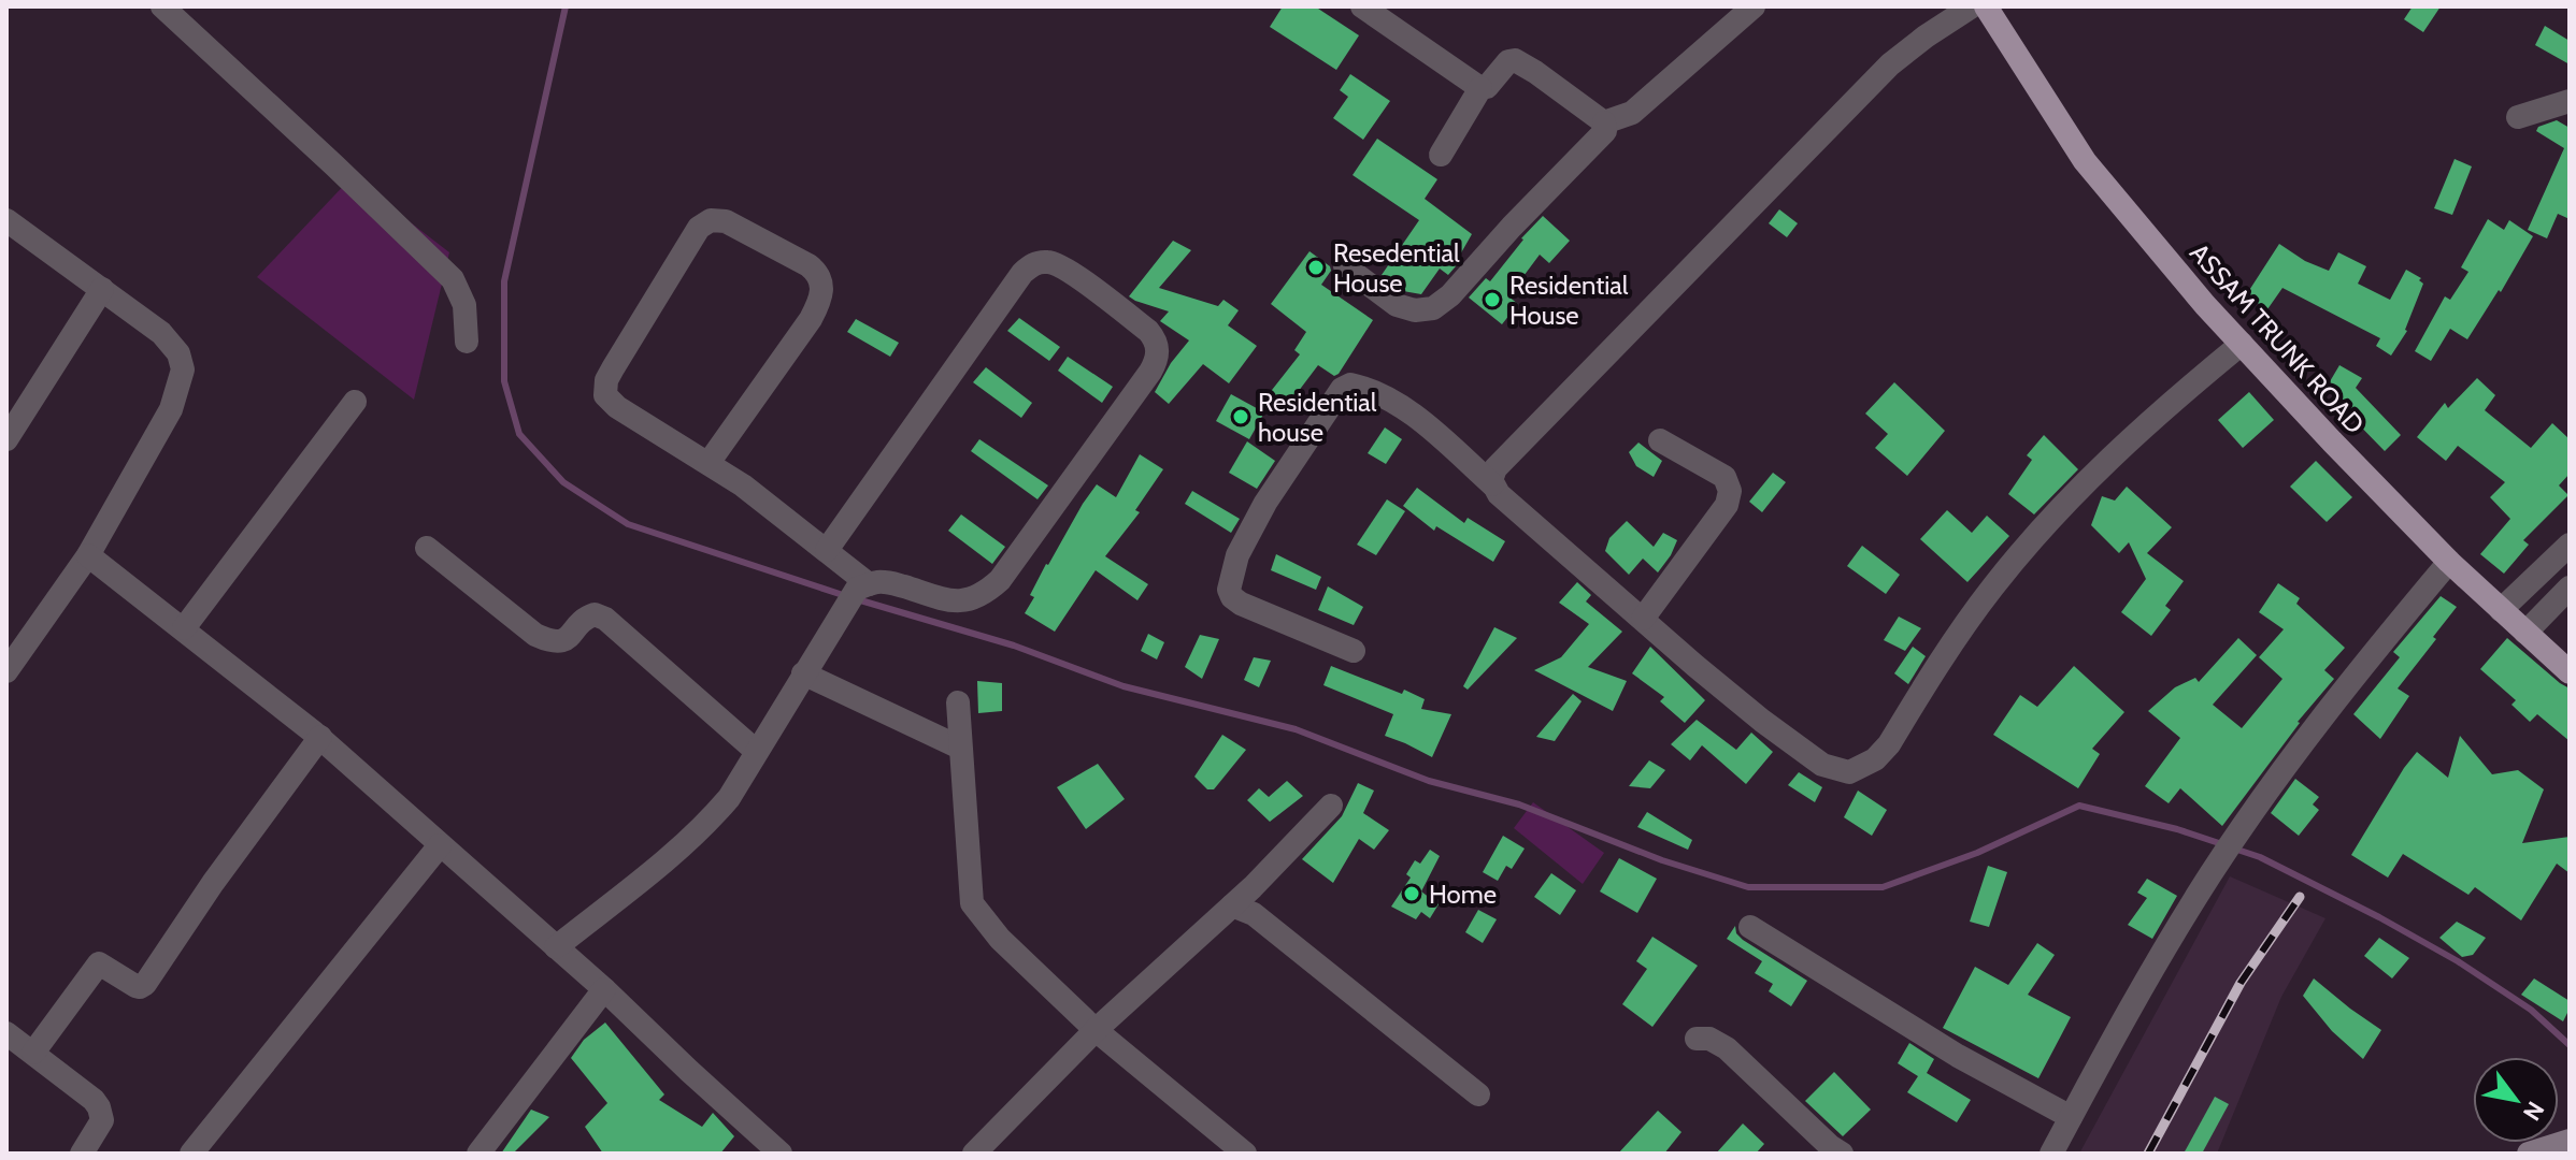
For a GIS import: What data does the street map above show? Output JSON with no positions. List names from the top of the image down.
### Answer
{
  "streets": {
    "main road": ["ASSAM TRUNK ROAD"]
  },
  "places": [
    "Resedential House",
    "Residential House",
    "Residential house",
    "Home"
  ],
  "north": "bottom right"
}
